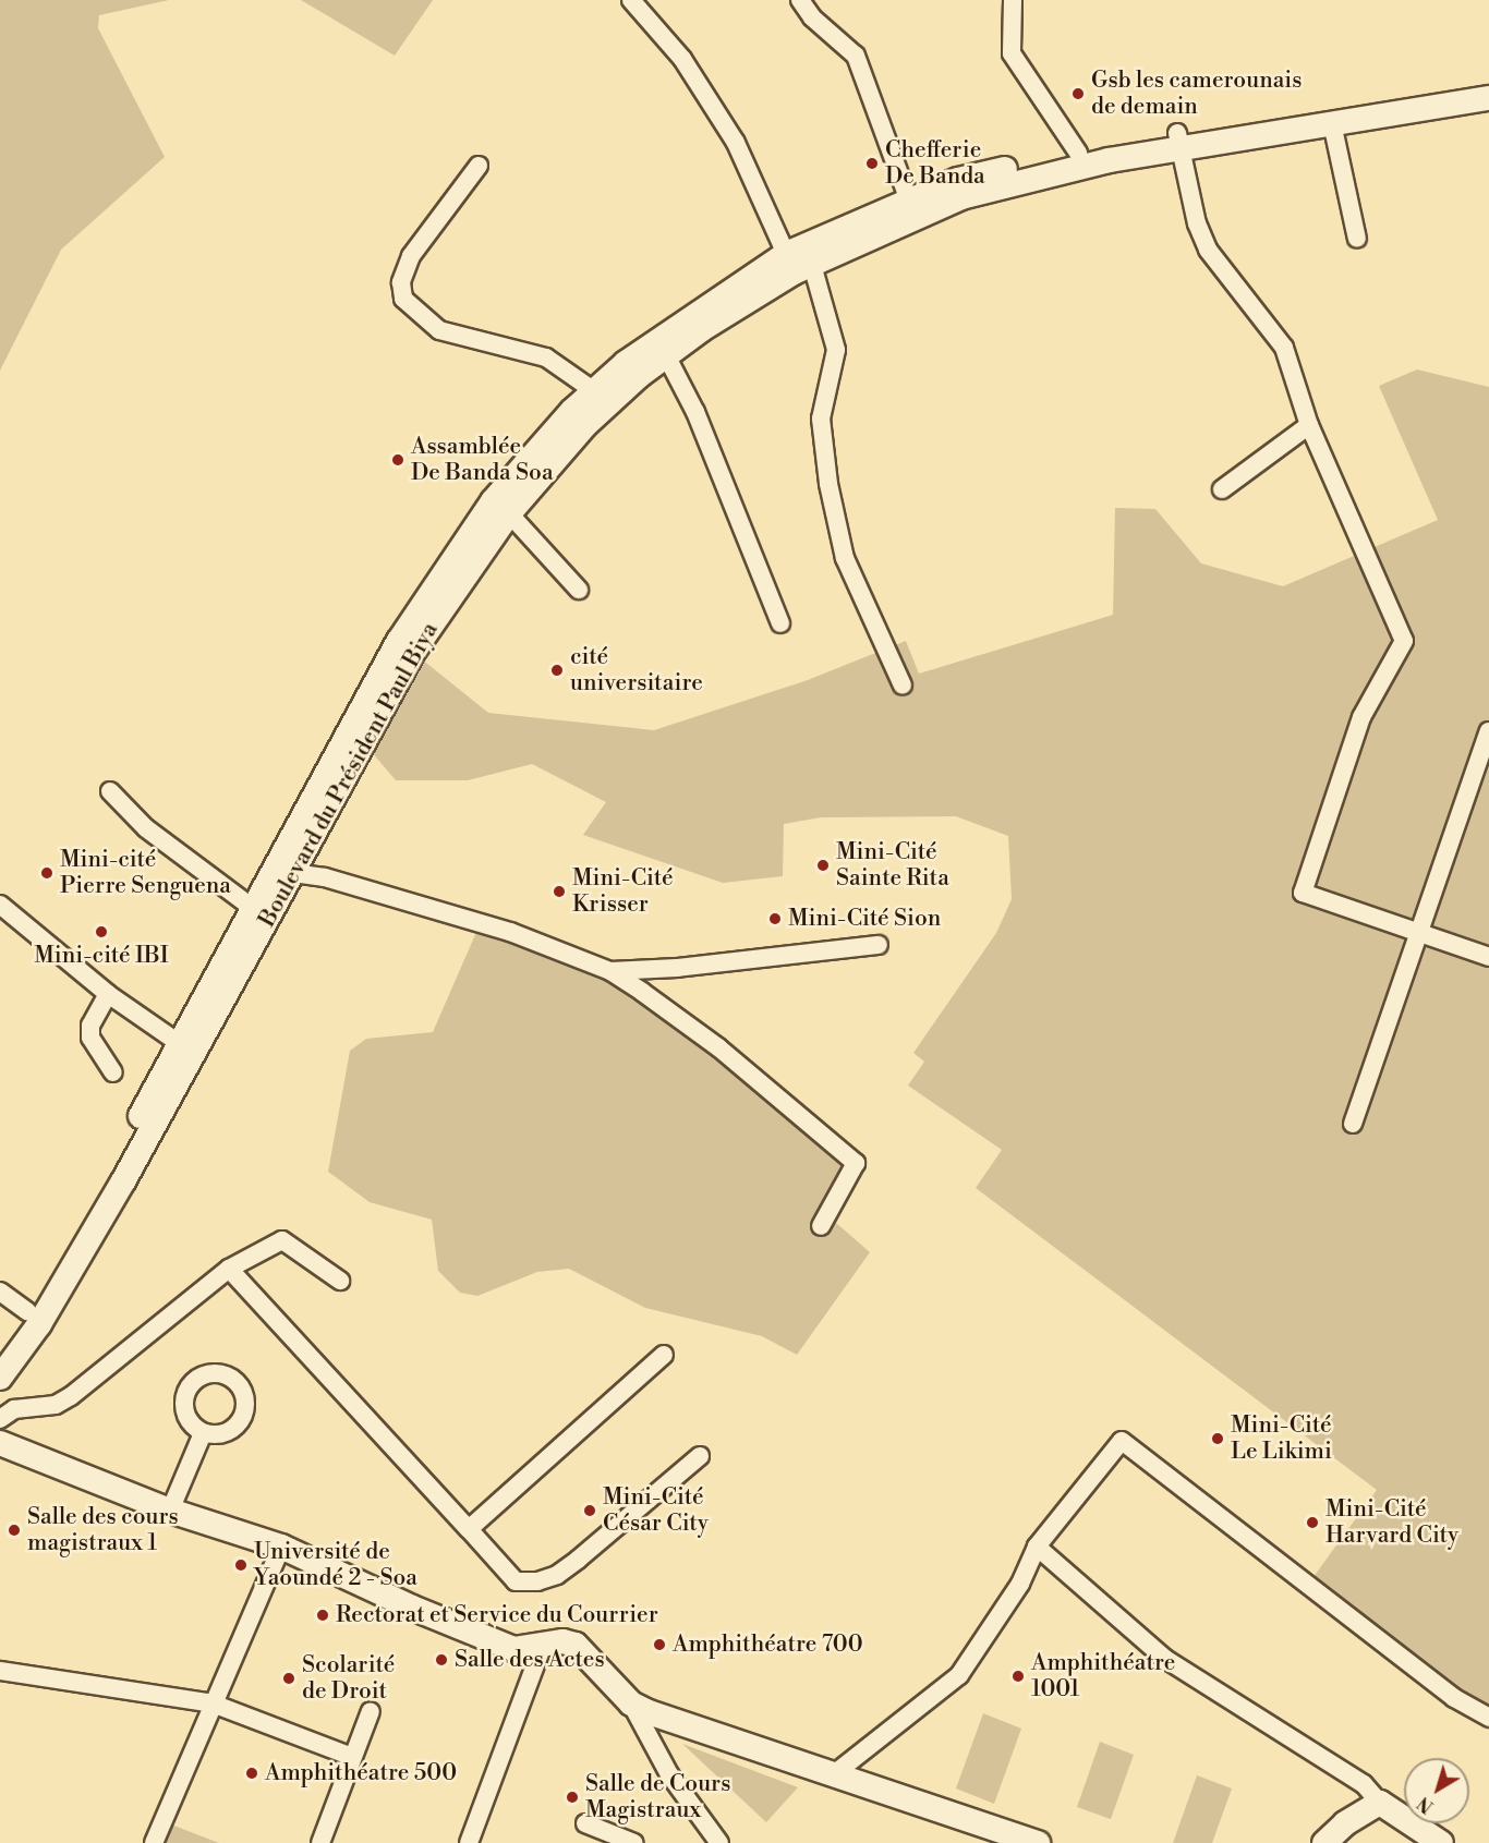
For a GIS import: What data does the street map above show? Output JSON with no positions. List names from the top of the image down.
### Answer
{
  "streets": {
    "main road": ["Boulevard du Président Paul Biya"]
  },
  "places": [
    "Gsb les camerounais de demain",
    "Chefferie De Banda",
    "Assamblée De Banda Soa",
    "cité universitaire",
    "Mini-Cité Sainte Rita",
    "Mini-cité Pierre Senguena",
    "Mini-Cité Krisser",
    "Mini-Cité Sion",
    "Mini-cité IBI",
    "Mini-Cité Le Likimi",
    "Mini-Cité César City",
    "Mini-Cité Harvard City",
    "Salle des cours magistraux 1",
    "Université de Yaoundé 2 - Soa",
    "Rectorat et Service du Courrier",
    "Amphithéatre 700",
    "Salle des Actes",
    "Amphithéatre 1001",
    "Scolarité de Droit",
    "Amphithéatre 500",
    "Salle de Cours Magistraux"
  ],
  "north": "bottom left"
}
